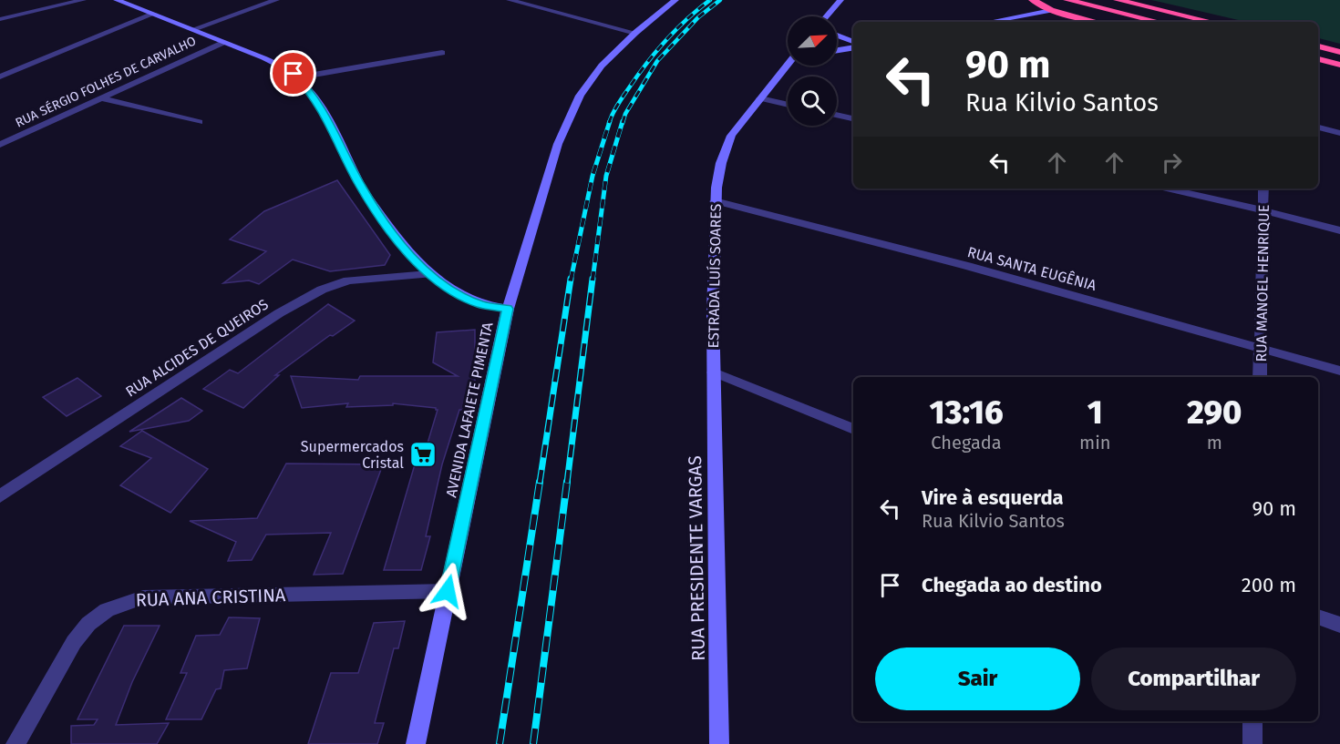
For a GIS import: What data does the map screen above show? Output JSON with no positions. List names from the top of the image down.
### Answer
{
  "streets": {
    "main road": ["ESTRADA LUÍS SOARES", "AVENIDA LAFAIETE PIMENTA", "RUA PRESIDENTE VARGAS"],
    "street": [
      "RUA SÉRGIO FOLHES DE CARVALHO",
      "RUA SANTA EUGÊNIA",
      "RUA MANOEL HENRIQUE",
      "RUA ALCIDES DE QUEIROS",
      "RUA ANA CRISTINA"
    ]
  },
  "crossings": [
    ["RUA SANTA EUGÊNIA", "ESTRADA LUÍS SOARES"],
    ["RUA SANTA EUGÊNIA", "RUA MANOEL HENRIQUE"],
    ["ESTRADA LUÍS SOARES", "RUA PRESIDENTE VARGAS"],
    ["AVENIDA LAFAIETE PIMENTA", "RUA ANA CRISTINA"]
  ],
  "places": {
    "supermarket": ["Supermercados Cristal"]
  },
  "north": "top right",
  "page": {
    "turn": ["90 m", "Rua Kilvio Santos"],
    "eta": [
      "13:16",
      "Chegada",
      "1",
      "min",
      "290",
      "m"
    ],
    "list": [
      {
        "name": "Vire à esquerda",
        "note": "Rua Kilvio Santos",
        "value": "90 m"
      },
      {
        "name": "Chegada ao destino",
        "value": "200 m"
      }
    ],
    "buttons": ["Sair", "Compartilhar"]
  }
}
